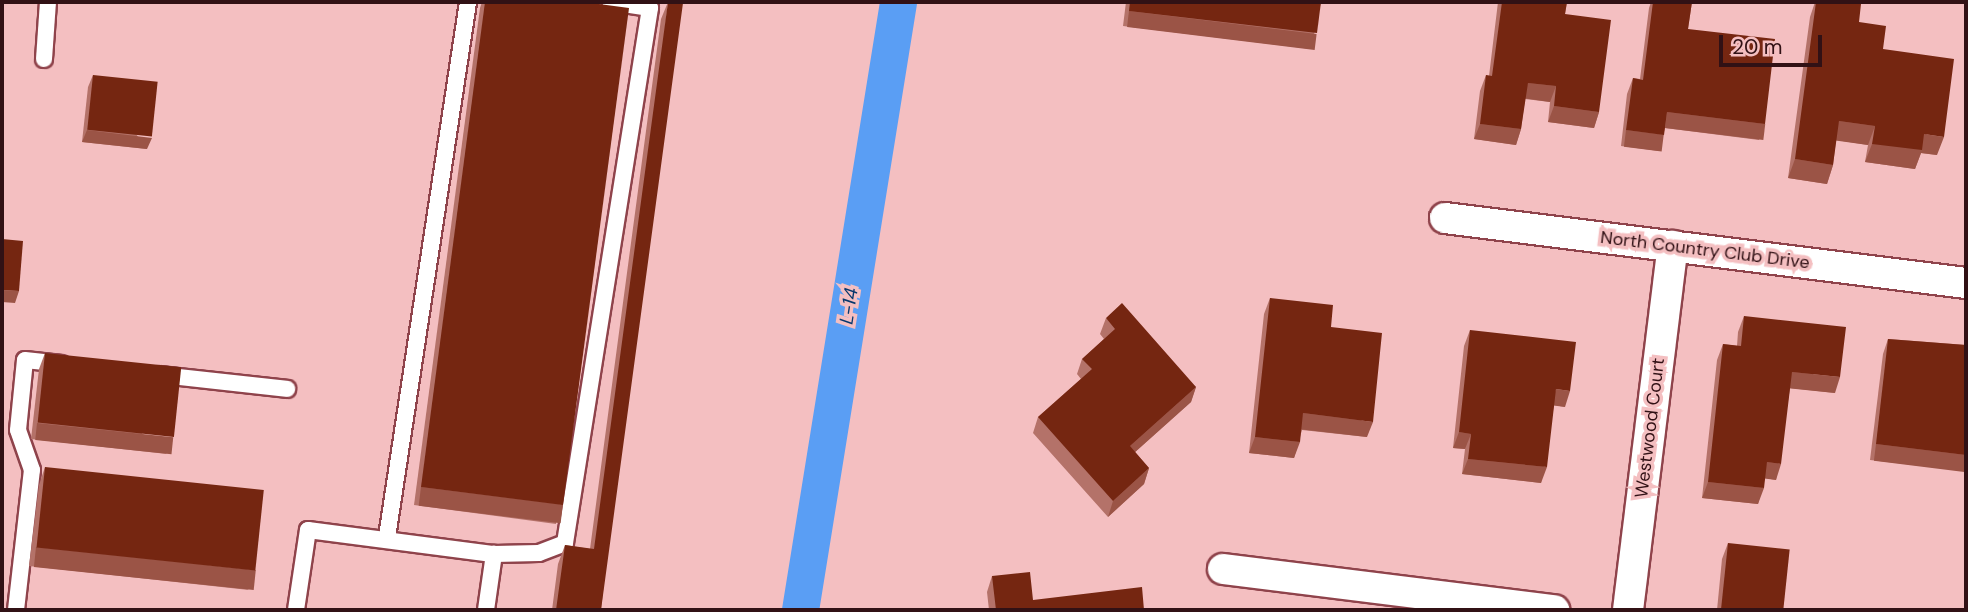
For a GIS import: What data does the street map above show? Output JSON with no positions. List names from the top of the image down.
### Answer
{
  "streets": {
    "street": ["North Country Club Drive", "Westwood Court"]
  },
  "crossings": [
    ["North Country Club Drive", "Westwood Court"]
  ],
  "water": ["L-14"],
  "scale_bar": "20 m"
}
